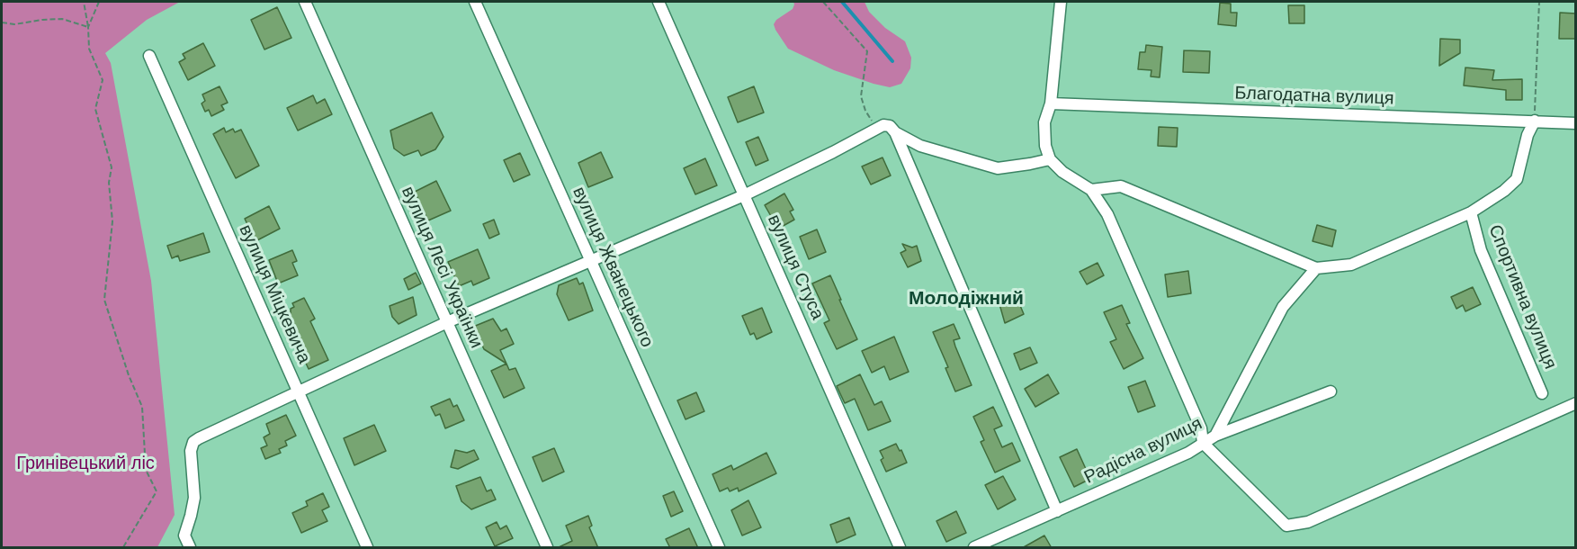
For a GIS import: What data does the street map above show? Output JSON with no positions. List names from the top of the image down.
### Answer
{
  "streets": {
    "street": [
      "Благодатна вулиця",
      "вулиця Лесі Українки",
      "вулиця Жванецького",
      "вулиця Стуса",
      "вулиця Міцкевича",
      "Спортивна вулиця",
      "Радісна вулиця"
    ]
  },
  "districts": ["Молодіжний"],
  "parks": ["Гринівецький ліс"]
}
